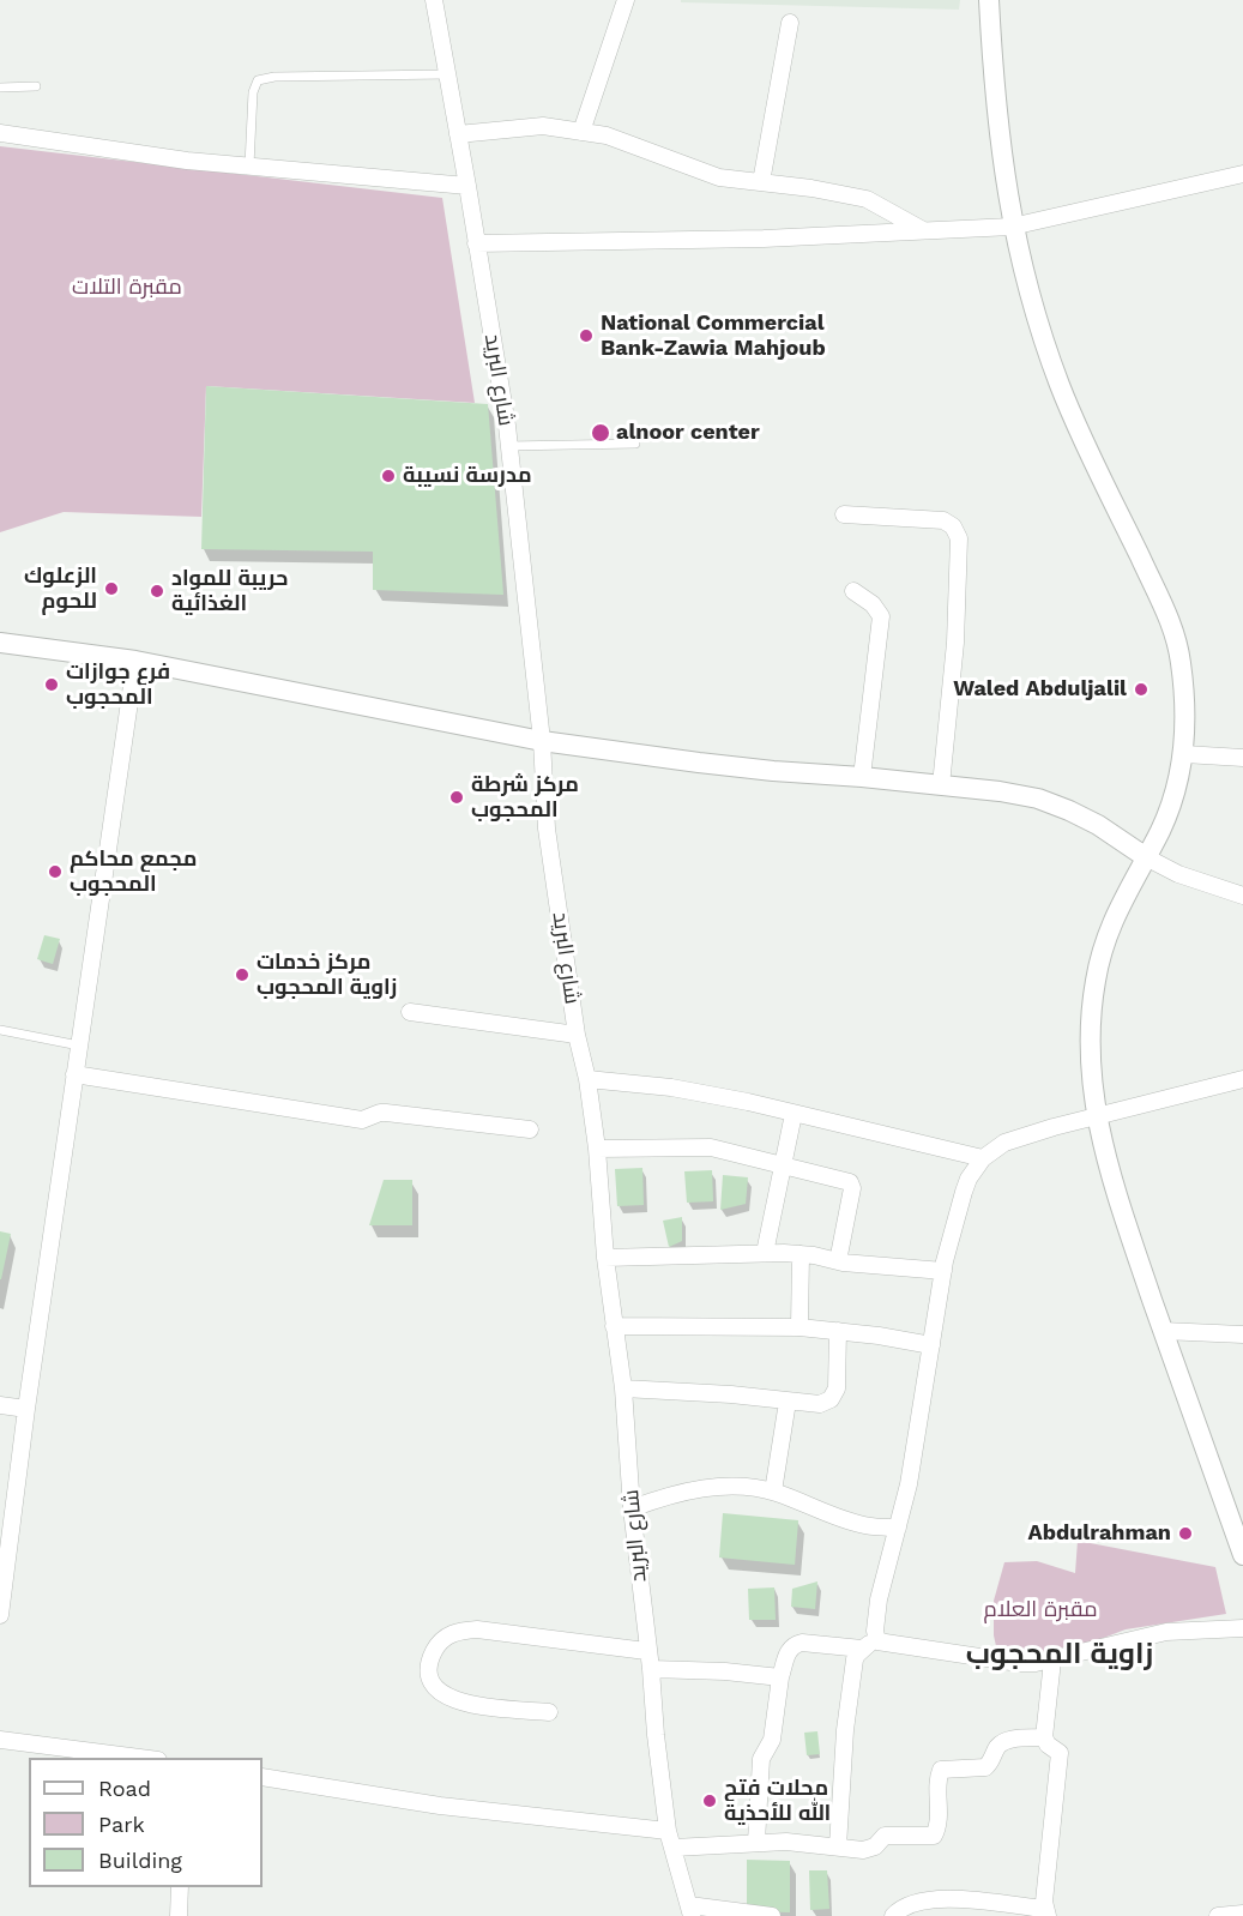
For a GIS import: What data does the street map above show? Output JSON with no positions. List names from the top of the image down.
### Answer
{
  "streets": {
    "street": ["شارع البريد"]
  },
  "districts": ["زاوية المحجوب"],
  "parks": ["مقبرة التلات", "مقبرة العلام"],
  "places": [
    "National Commercial Bank-Zawia Mahjoub",
    "alnoor center",
    "مدرسة نسيبة",
    "الزعلوك للحوم",
    "حريبة للمواد الغذائية",
    "فرع جوازات المحجوب",
    "Waled Abduljalil",
    "مركز شرطة المحجوب",
    "مجمع محاكم المحجوب",
    "مركز خدمات زاوية المحجوب",
    "Abdulrahman",
    "محلات فتح الله للأحذية"
  ],
  "legend": ["Road", "Park", "Building"]
}
